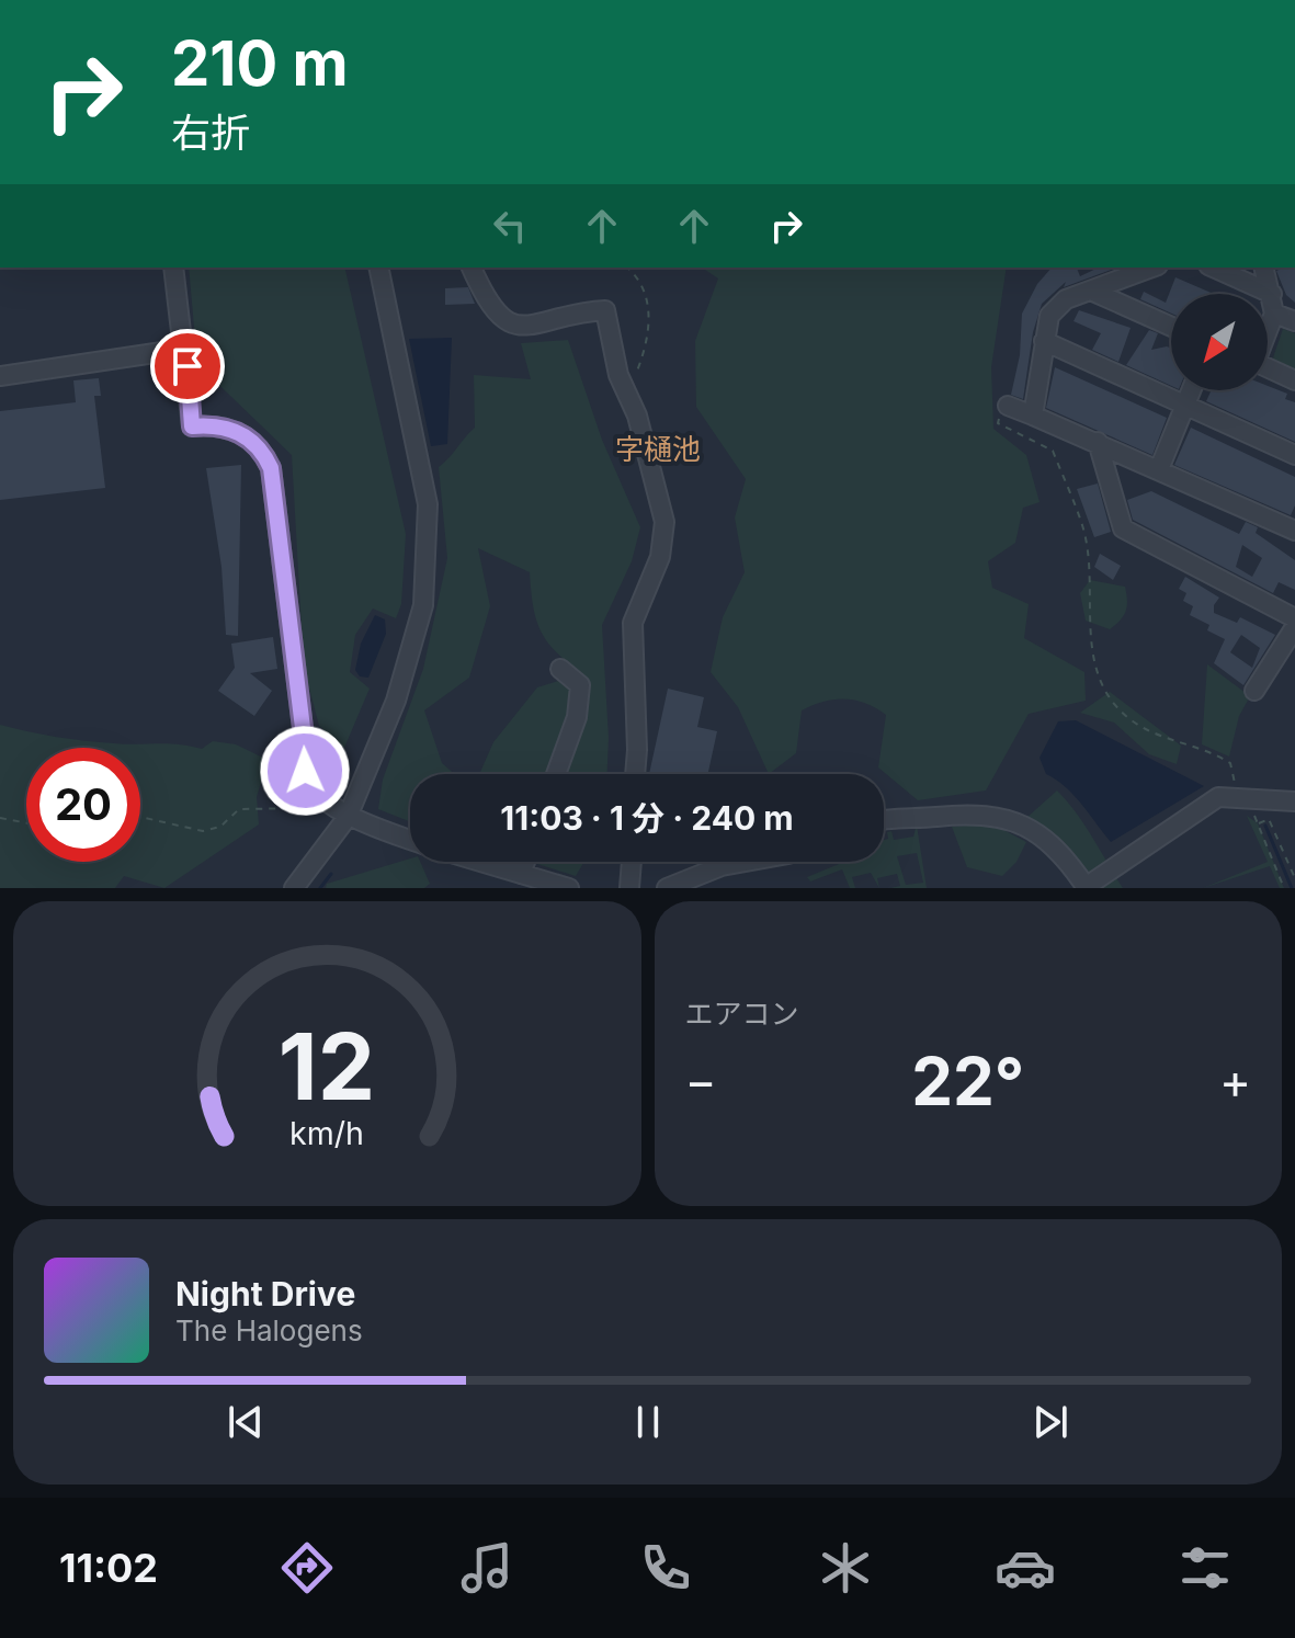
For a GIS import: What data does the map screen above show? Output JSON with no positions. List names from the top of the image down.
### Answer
{
  "districts": ["字樋池"],
  "north": "bottom left",
  "page": {
    "turn": ["210 m", "右折"],
    "limit": "20",
    "trip": "11:03 · 1 分 · 240 m",
    "tile": "エアコン",
    "heat": ["−", "22°", "+"],
    "song": ["Night Drive", "The Halogens"],
    "tabs": "11:02",
    "gauge": ["12", "km/h"]
  }
}
